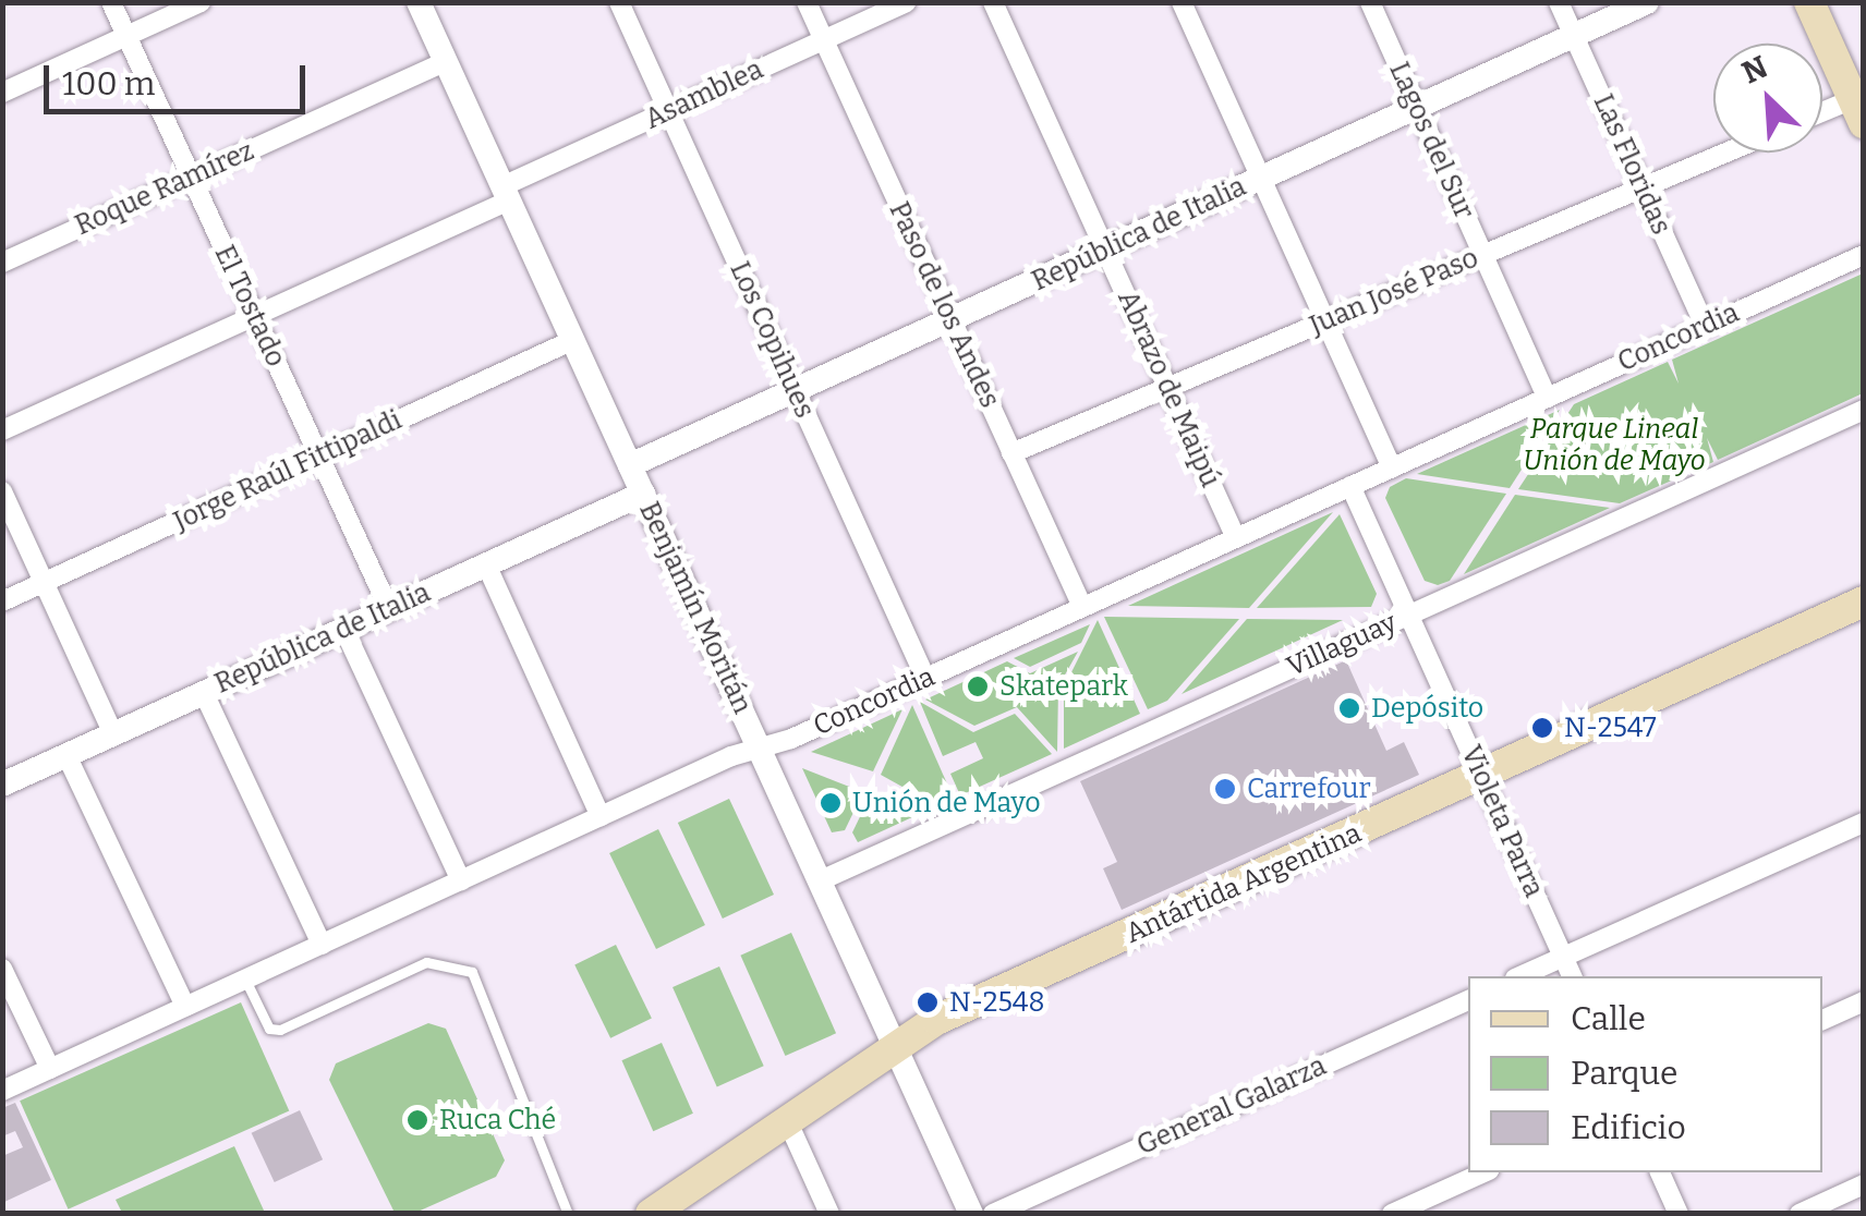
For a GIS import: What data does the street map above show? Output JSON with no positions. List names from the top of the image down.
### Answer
{
  "streets": {
    "main road": ["Antártida Argentina"],
    "street": [
      "Asamblea",
      "Lagos del Sur",
      "Las Floridas",
      "Roque Ramírez",
      "República de Italia",
      "Juan José Paso",
      "Paso de los Andes",
      "El Tostado",
      "Concordia",
      "Los Copihues",
      "Abrazo de Maipú",
      "Jorge Raúl Fittipaldi",
      "Benjamín Moritán",
      "Villaguay",
      "Violeta Parra",
      "General Galarza"
    ]
  },
  "crossings": [
    ["Asamblea", "Paso de los Andes"],
    ["Asamblea", "El Tostado"],
    ["Asamblea", "Los Copihues"],
    ["Asamblea", "Benjamín Moritán"],
    ["Lagos del Sur", "República de Italia"],
    ["Lagos del Sur", "Juan José Paso"],
    ["Lagos del Sur", "Concordia"],
    ["Las Floridas", "República de Italia"],
    ["Las Floridas", "Juan José Paso"],
    ["Las Floridas", "Concordia"],
    ["Roque Ramírez", "El Tostado"],
    ["Roque Ramírez", "Benjamín Moritán"],
    ["República de Italia", "Paso de los Andes"],
    ["República de Italia", "El Tostado"],
    ["República de Italia", "Los Copihues"],
    ["República de Italia", "Abrazo de Maipú"],
    ["República de Italia", "Benjamín Moritán"],
    ["Juan José Paso", "Paso de los Andes"],
    ["Juan José Paso", "Abrazo de Maipú"],
    ["Paso de los Andes", "Concordia"],
    ["El Tostado", "Jorge Raúl Fittipaldi"],
    ["Concordia", "Los Copihues"],
    ["Concordia", "Abrazo de Maipú"],
    ["Concordia", "Benjamín Moritán"],
    ["Concordia", "Violeta Parra"],
    ["Jorge Raúl Fittipaldi", "Benjamín Moritán"],
    ["Benjamín Moritán", "Villaguay"],
    ["Benjamín Moritán", "Antártida Argentina"],
    ["Villaguay", "Violeta Parra"],
    ["Violeta Parra", "Antártida Argentina"]
  ],
  "parks": ["Parque Lineal Unión de Mayo"],
  "places": [
    "Skatepark",
    "Depósito",
    "N-2547",
    "Carrefour",
    "Unión de Mayo",
    "N-2548",
    "Ruca Ché"
  ],
  "legend": ["Calle", "Parque", "Edificio"],
  "scale_bar": "100 m",
  "north": "top left"
}
